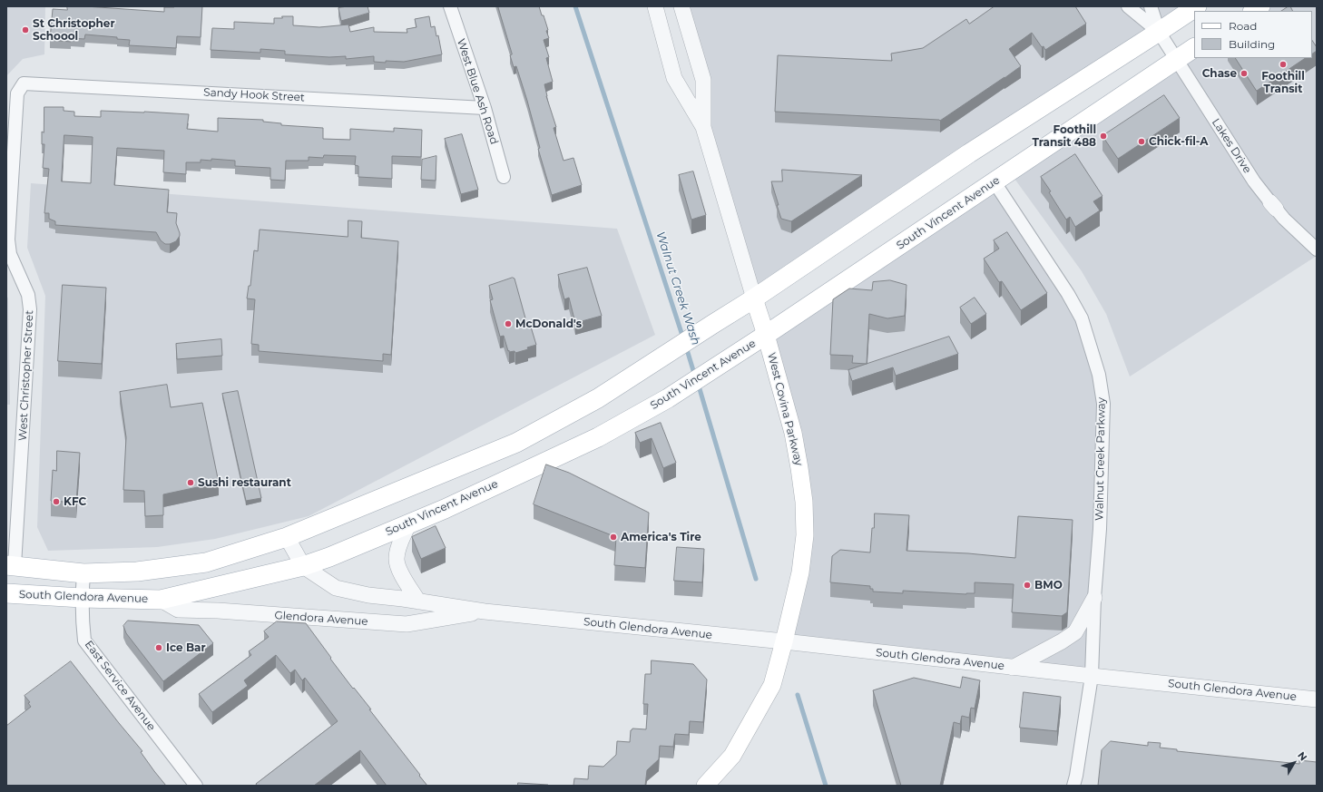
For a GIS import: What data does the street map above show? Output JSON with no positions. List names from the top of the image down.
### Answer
{
  "streets": {
    "main road": ["South Vincent Avenue", "West Covina Parkway", "South Glendora Avenue"],
    "street": [
      "West Blue Ash Road",
      "Sandy Hook Street",
      "Lakes Drive",
      "West Christopher Street",
      "Walnut Creek Parkway",
      "Glendora Avenue",
      "East Service Avenue"
    ]
  },
  "crossings": [
    ["West Blue Ash Road", "Sandy Hook Street"],
    ["Sandy Hook Street", "West Christopher Street"],
    ["Lakes Drive", "South Vincent Avenue"],
    ["South Vincent Avenue", "West Covina Parkway"],
    ["South Vincent Avenue", "Walnut Creek Parkway"],
    ["South Vincent Avenue", "South Glendora Avenue"],
    ["South Vincent Avenue", "Glendora Avenue"],
    ["West Covina Parkway", "South Glendora Avenue"],
    ["Walnut Creek Parkway", "South Glendora Avenue"],
    ["South Glendora Avenue", "Glendora Avenue"],
    ["South Glendora Avenue", "East Service Avenue"]
  ],
  "water": ["Walnut Creek Wash"],
  "places": [
    "St Christopher Schoool",
    "Foothill Transit",
    "Chase",
    "Foothill Transit 488",
    "Chick-fil-A",
    "McDonald's",
    "Sushi restaurant",
    "KFC",
    "America's Tire",
    "BMO",
    "Ice Bar"
  ],
  "legend": ["Road", "Building"],
  "north": "top right"
}
